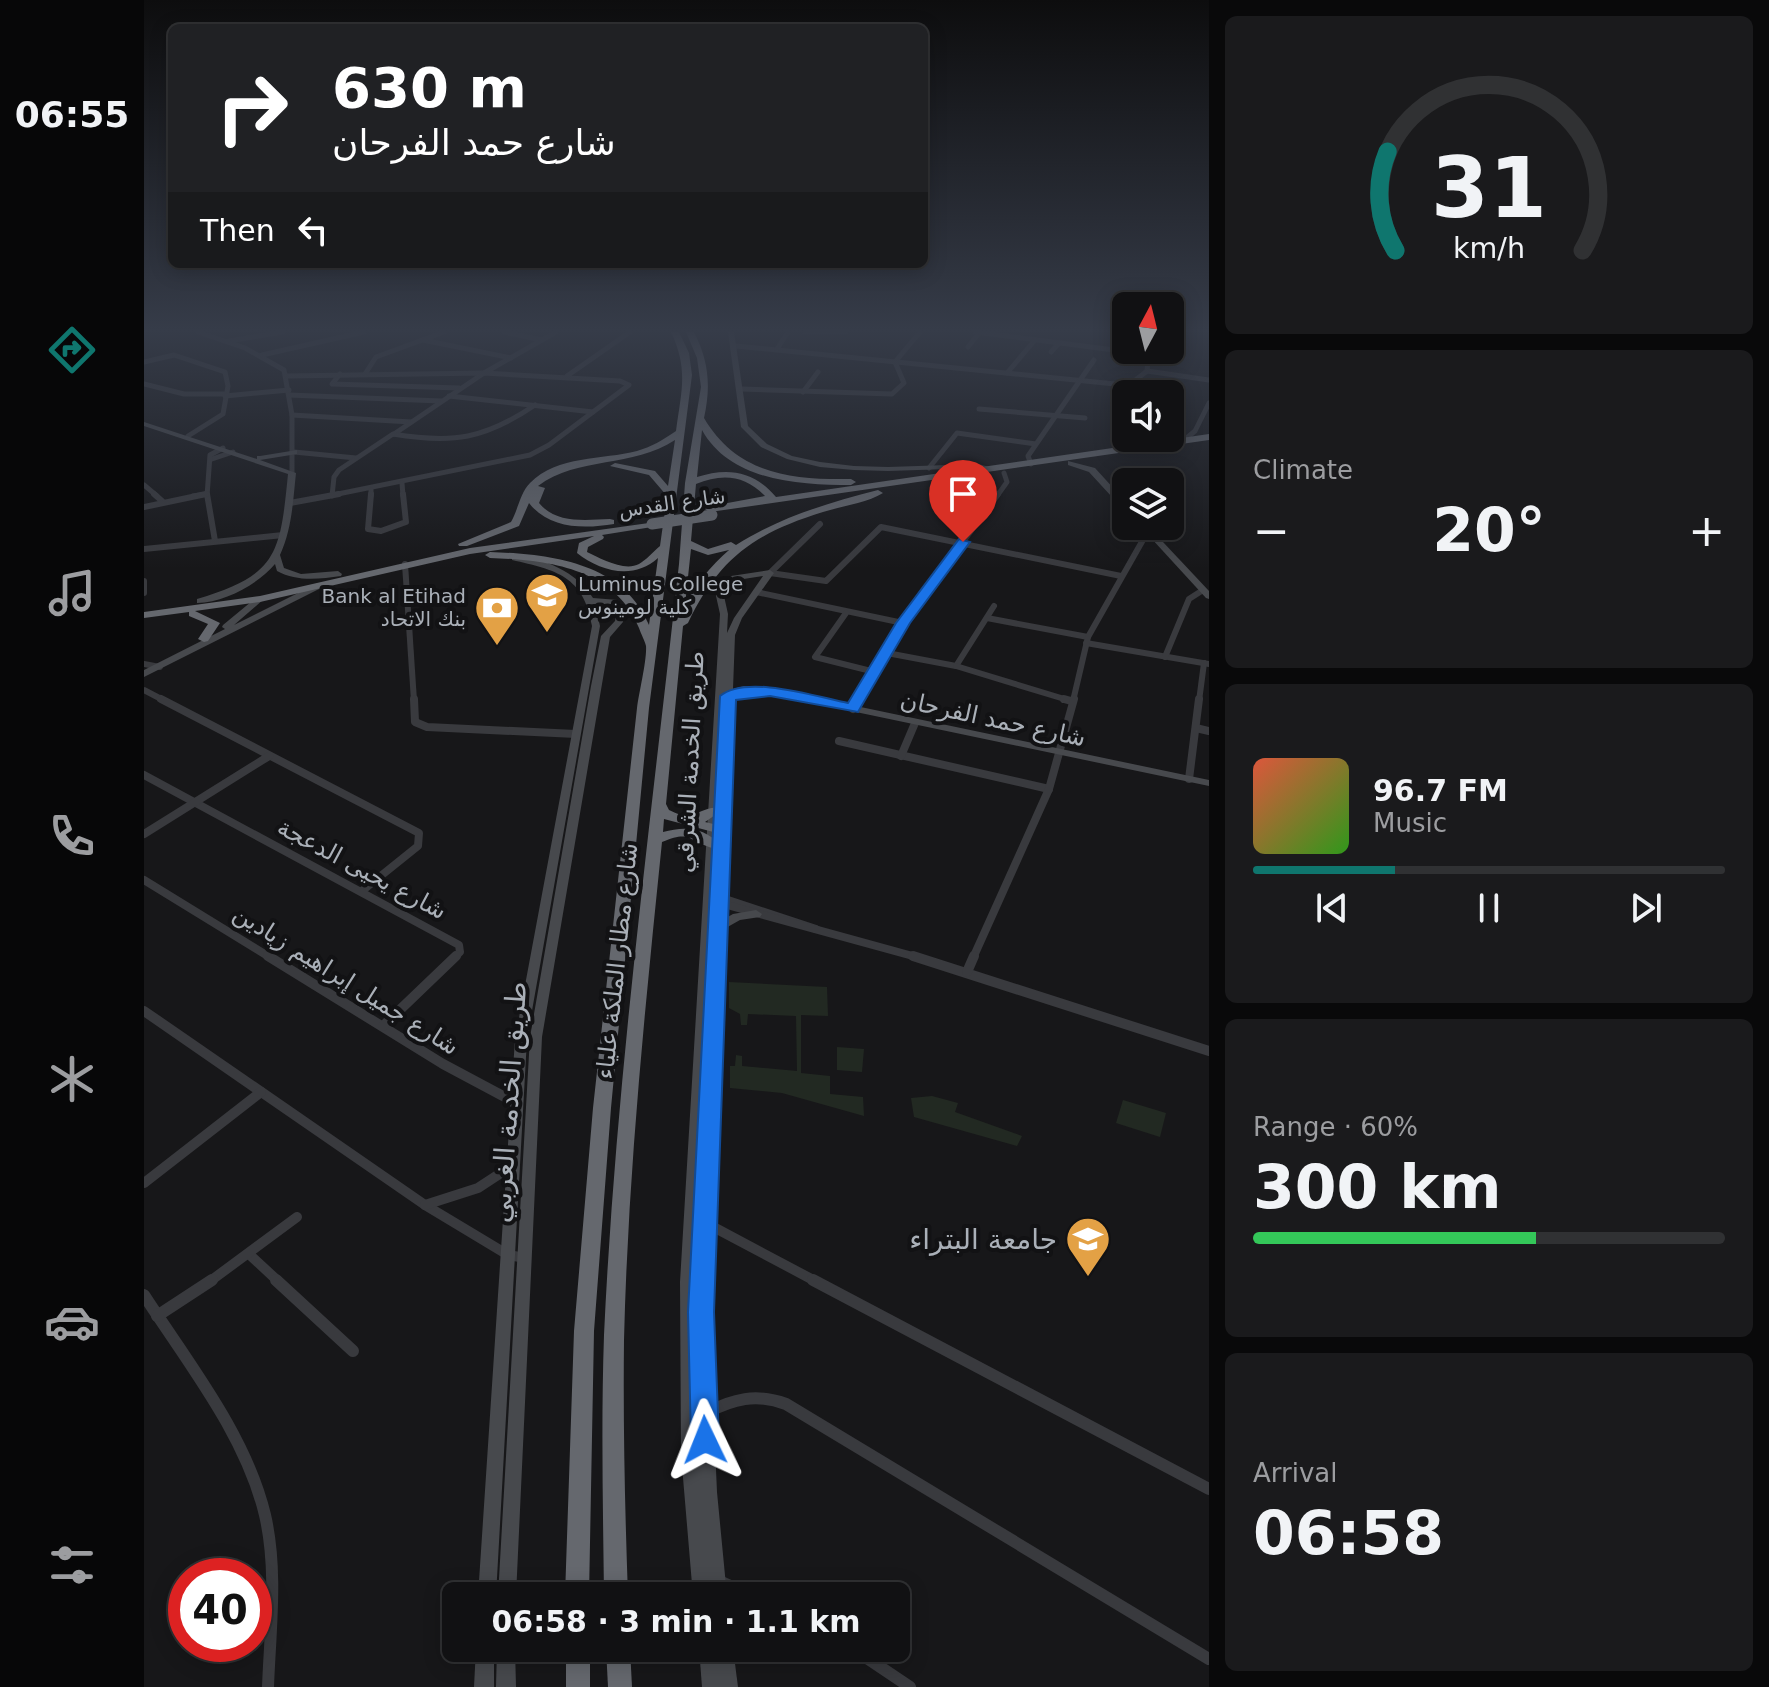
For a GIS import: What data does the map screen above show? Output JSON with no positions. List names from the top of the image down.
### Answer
{
  "streets": {
    "highway": ["شارع القدس", "شارع مطار الملكة علياء"],
    "street": [
      "شارع حمد الفرحان",
      "طريق الخدمة الشرقي",
      "شارع يحيى الدعجة",
      "شارع جميل إبراهيم زيادين",
      "طريق الخدمة الغربي"
    ]
  },
  "crossings": [
    ["شارع القدس", "طريق الخدمة الغربي"],
    ["شارع حمد الفرحان", "طريق الخدمة الشرقي"],
    ["شارع يحيى الدعجة", "شارع جميل إبراهيم زيادين"],
    ["شارع جميل إبراهيم زيادين", "طريق الخدمة الغربي"]
  ],
  "places": {
    "school or university": ["Luminus College كلية لومينوس", "جامعة البتراء"],
    "bank": ["Bank al Etihad بنك الاتحاد"]
  },
  "north": "top",
  "page": {
    "tabs": "06:55",
    "turn": ["630 m", "شارع حمد الفرحان"],
    "then": "Then",
    "tile": [
      "Climate",
      ["Range · 60%", "300 km"],
      ["Arrival", "06:58"]
    ],
    "heat": ["−", "20°", "+"],
    "song": ["96.7 FM", "Music"],
    "limit": "40",
    "trip": "06:58 · 3 min · 1.1 km",
    "gauge": ["31", "km/h"]
  }
}
